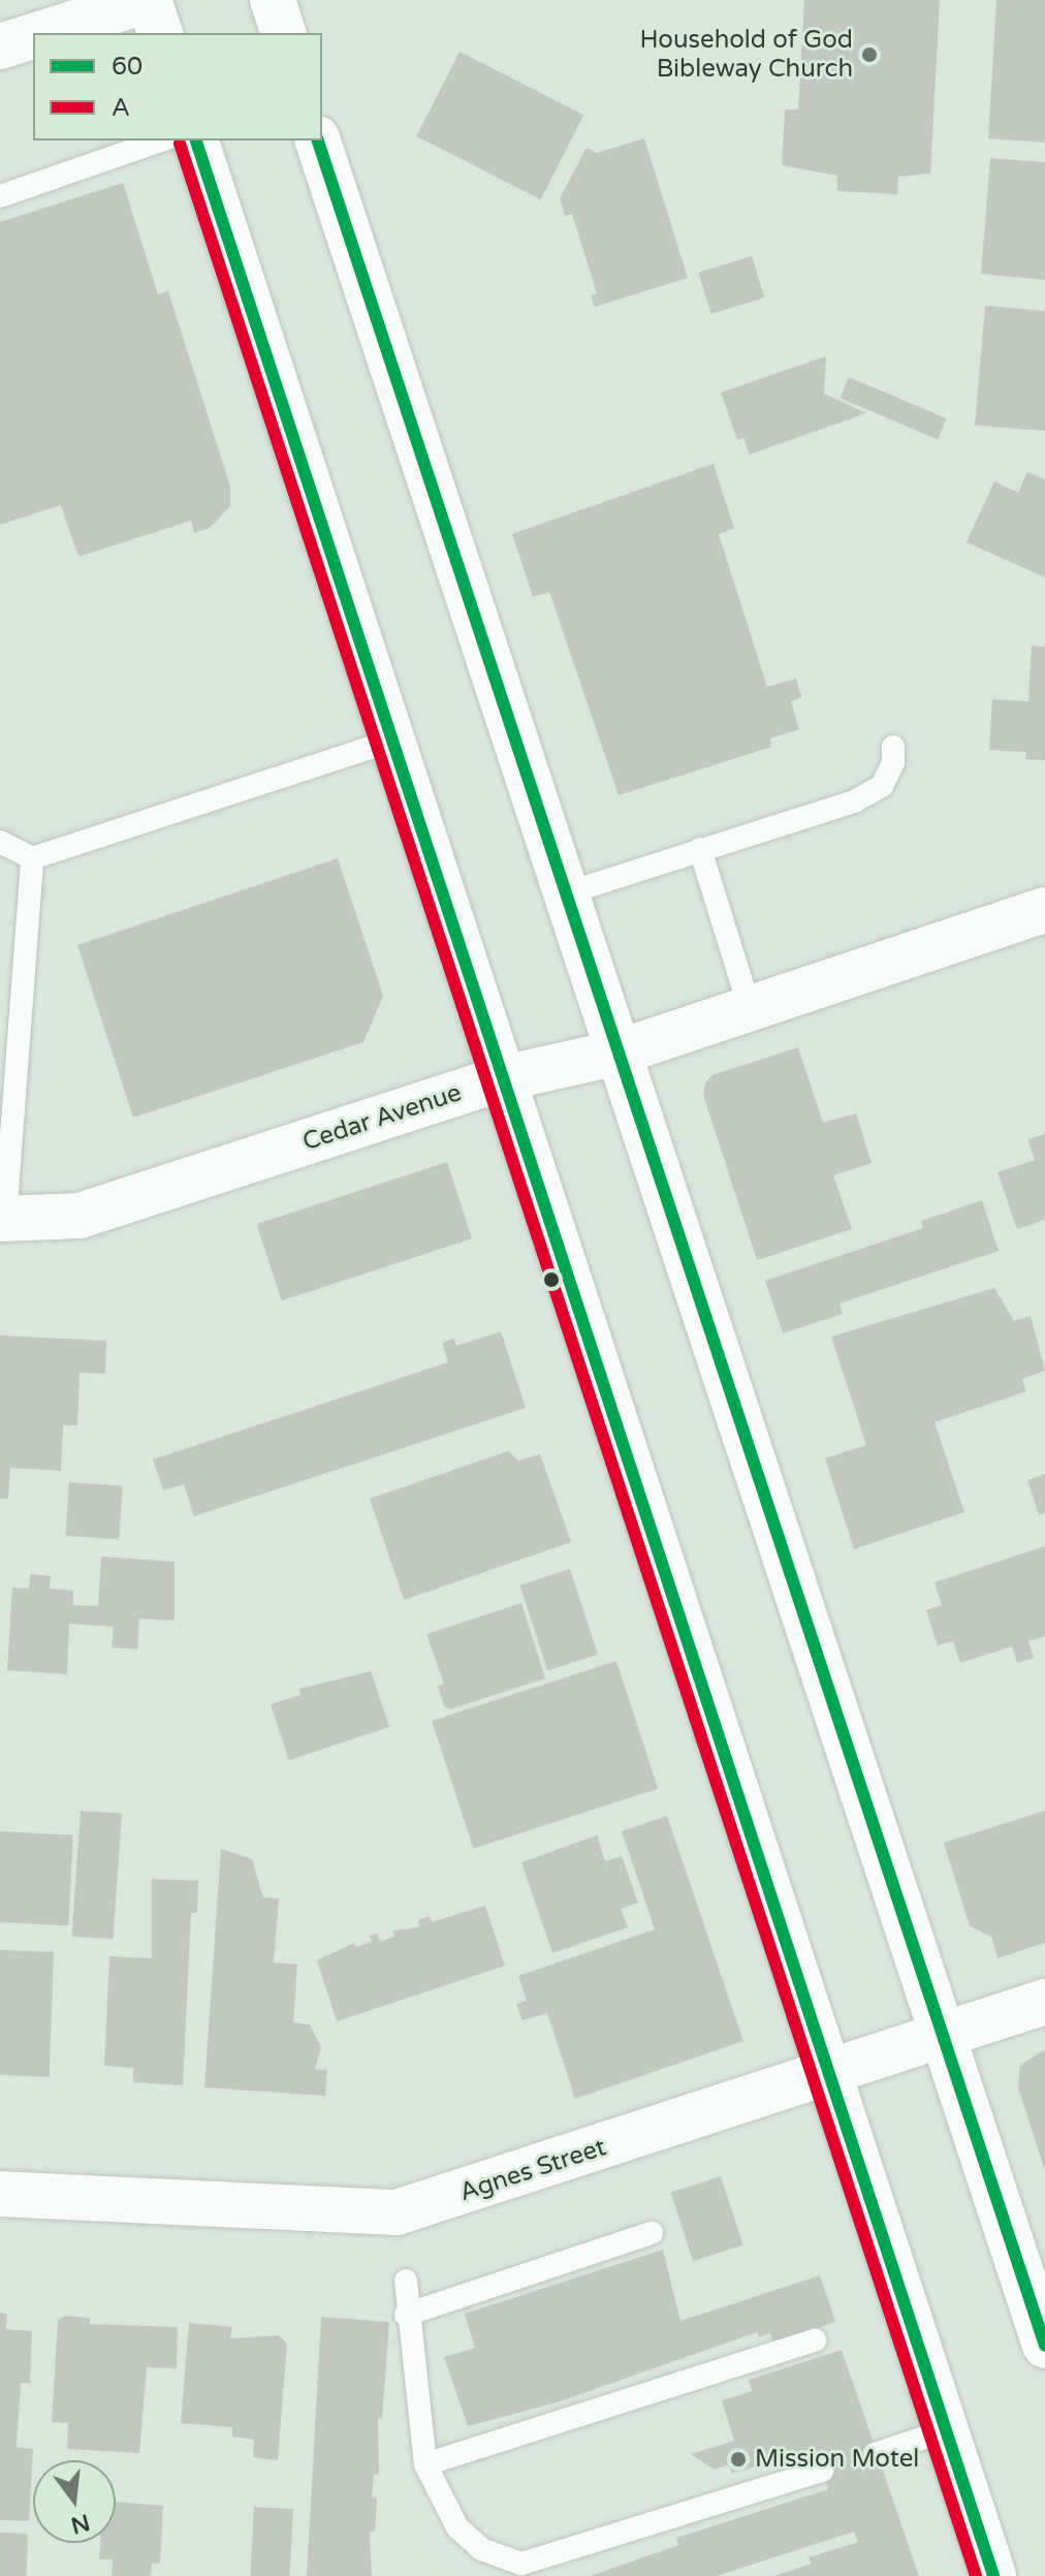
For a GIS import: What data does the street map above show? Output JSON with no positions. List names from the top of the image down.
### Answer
{
  "streets": {
    "main road": ["Cedar Avenue", "Agnes Street"]
  },
  "places": ["Household of God Bibleway Church", "Mission Motel"],
  "lines": ["transit line 60", "transit line A"],
  "legend": ["60", "A"],
  "north": "bottom"
}
